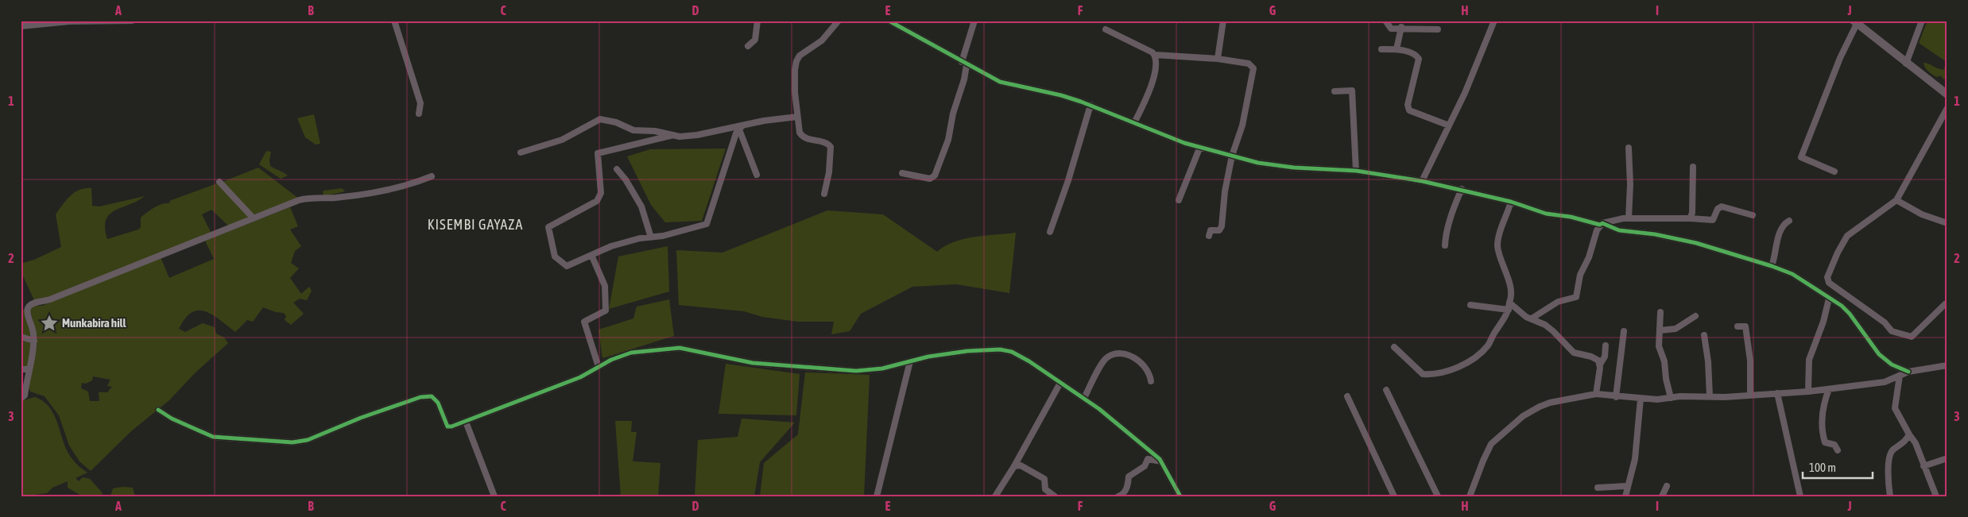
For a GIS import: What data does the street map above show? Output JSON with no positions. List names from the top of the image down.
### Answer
{
  "districts": ["KISEMBI GAYAZA"],
  "places": {
    "place": ["Munkabira hill"]
  },
  "scale_bar": "100 m",
  "grid": {
    "columns": [
      "A",
      "B",
      "C",
      "D",
      "E",
      "F",
      "G",
      "H",
      "I",
      "J"
    ],
    "rows": ["1", "2", "3"]
  }
}
